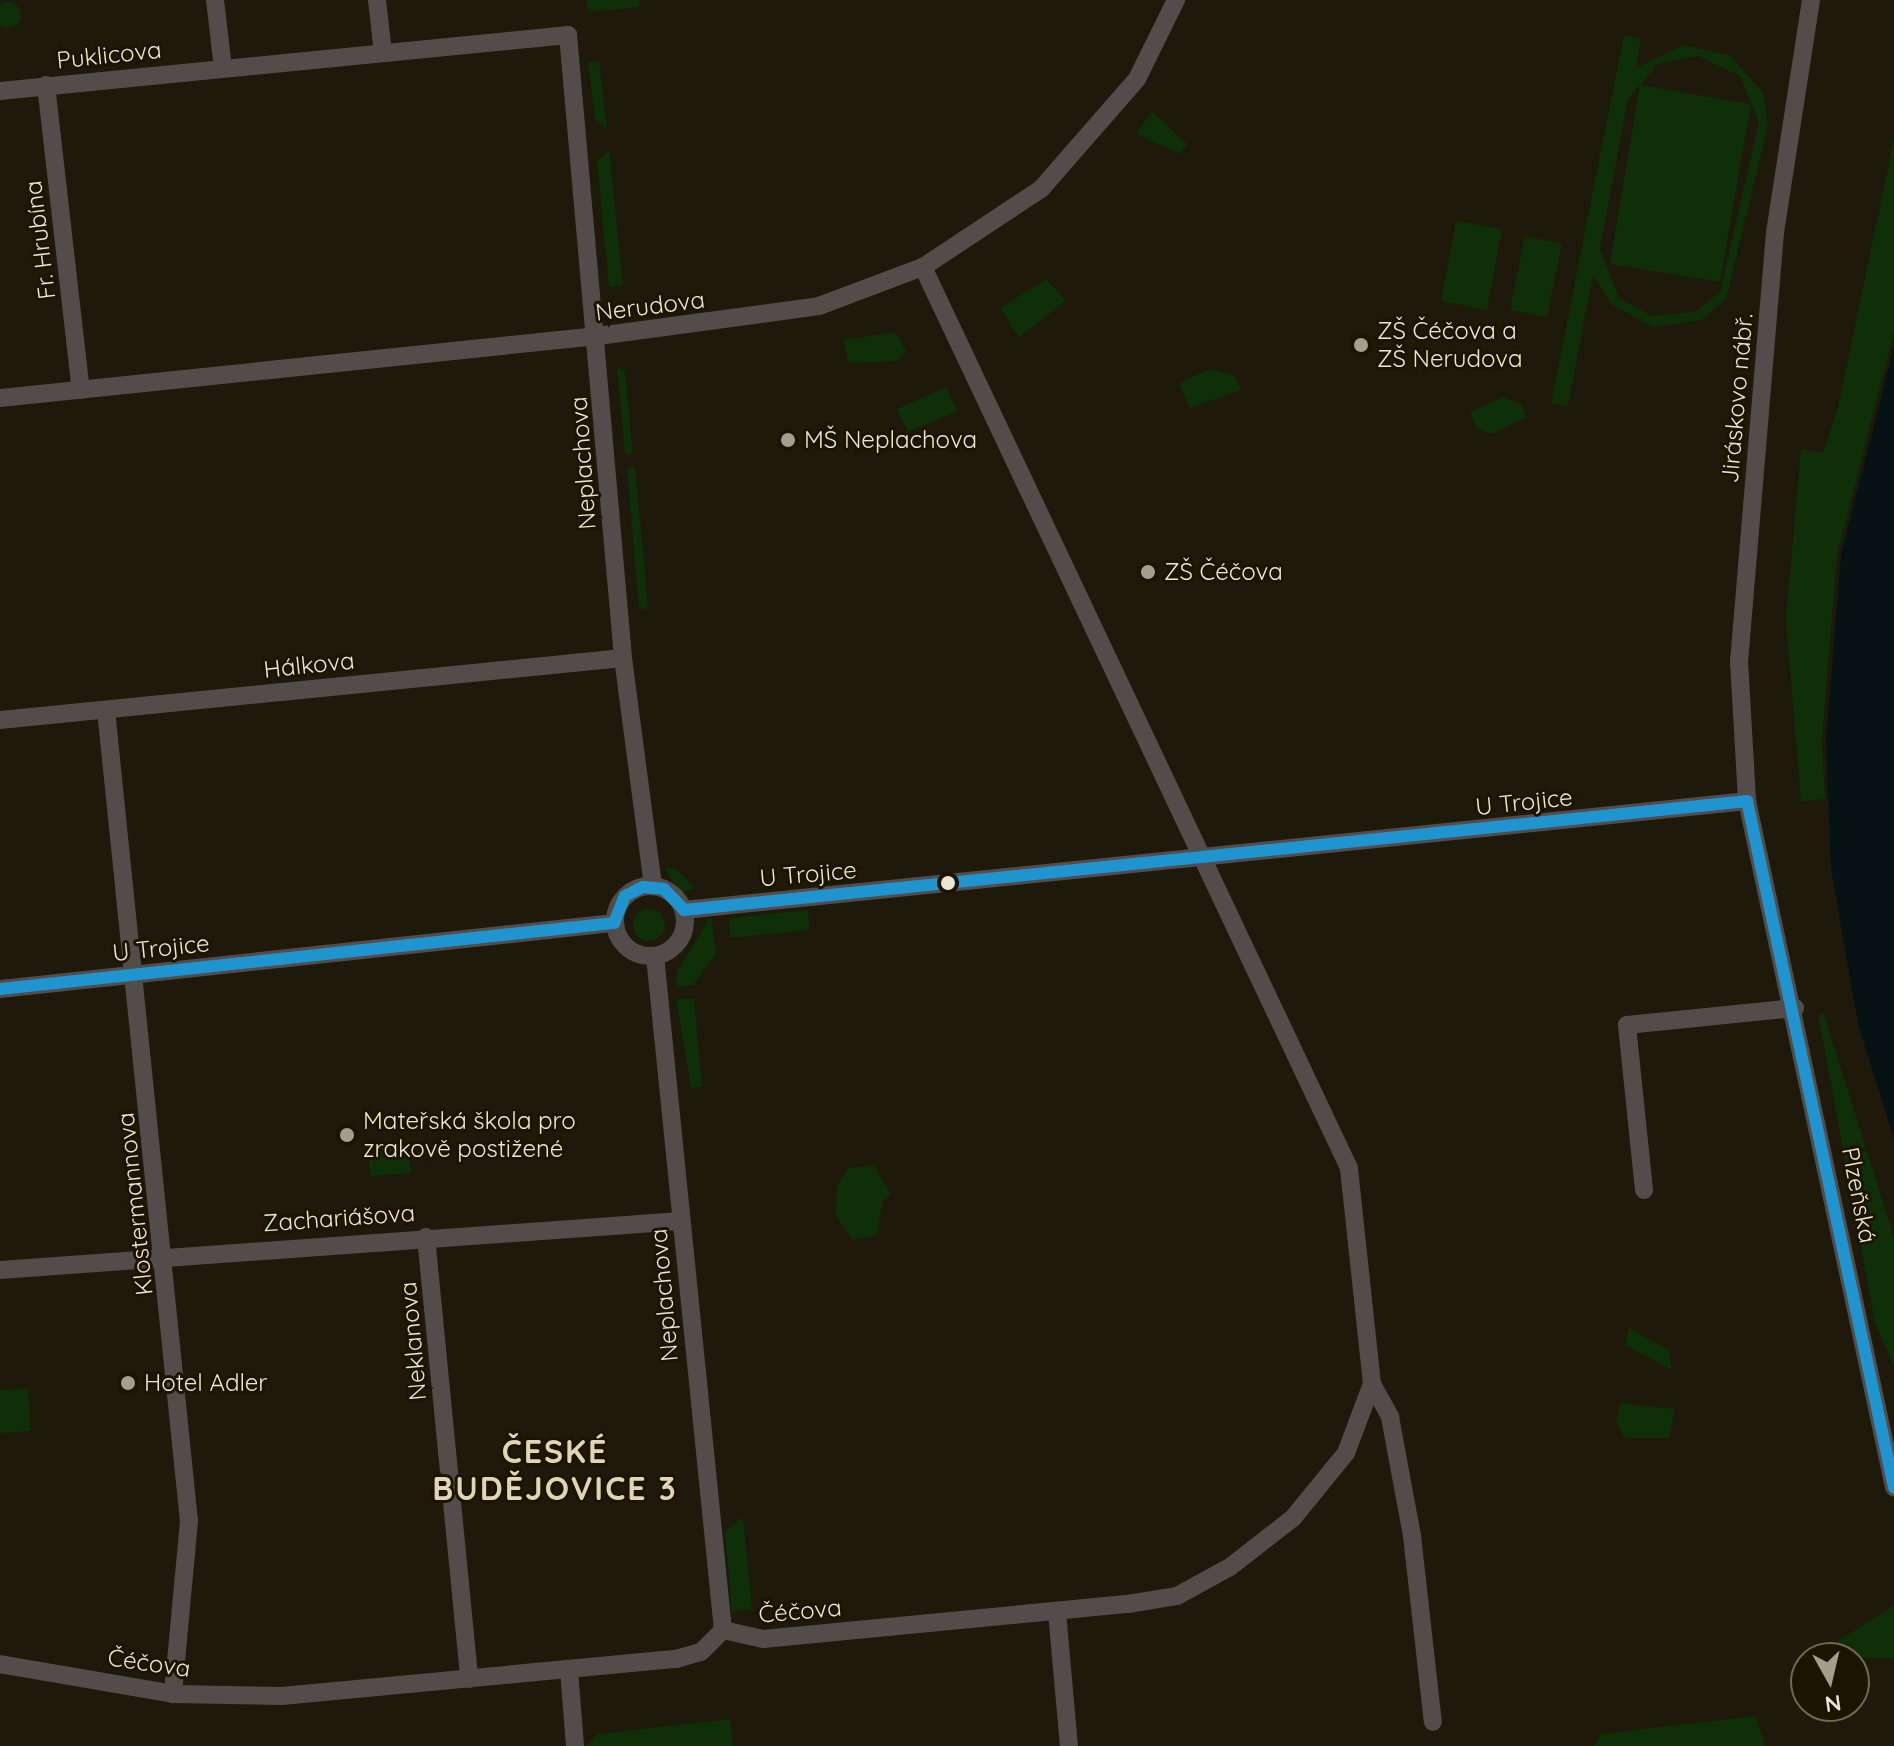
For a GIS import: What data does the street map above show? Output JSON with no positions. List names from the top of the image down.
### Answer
{
  "streets": {
    "street": [
      "Puklicova",
      "Fr. Hrubína",
      "Nerudova",
      "Jiráskovo nábř.",
      "Neplachova",
      "Hálkova",
      "U Trojice",
      "Plzeňská",
      "Klostermannova",
      "Zachariášova",
      "Neklanova",
      "Čéčova"
    ]
  },
  "crossings": [
    ["Puklicova", "Fr. Hrubína"],
    ["Puklicova", "Neplachova"],
    ["Fr. Hrubína", "Nerudova"],
    ["Nerudova", "Neplachova"],
    ["Nerudova", "Čéčova"],
    ["Jiráskovo nábř.", "U Trojice"],
    ["Jiráskovo nábř.", "Plzeňská"],
    ["Neplachova", "Hálkova"],
    ["Neplachova", "U Trojice"],
    ["Neplachova", "Zachariášova"],
    ["Neplachova", "Čéčova"],
    ["Hálkova", "Klostermannova"],
    ["U Trojice", "Plzeňská"],
    ["U Trojice", "Klostermannova"],
    ["U Trojice", "Čéčova"],
    ["Klostermannova", "Zachariášova"],
    ["Klostermannova", "Čéčova"],
    ["Zachariášova", "Neklanova"],
    ["Neklanova", "Čéčova"]
  ],
  "districts": ["ČESKÉ BUDĚJOVICE 3"],
  "places": [
    "ZŠ Čéčova a ZŠ Nerudova",
    "MŠ Neplachova",
    "ZŠ Čéčova",
    "Mateřská škola pro zrakově postižené",
    "Hotel Adler"
  ],
  "north": "bottom"
}
